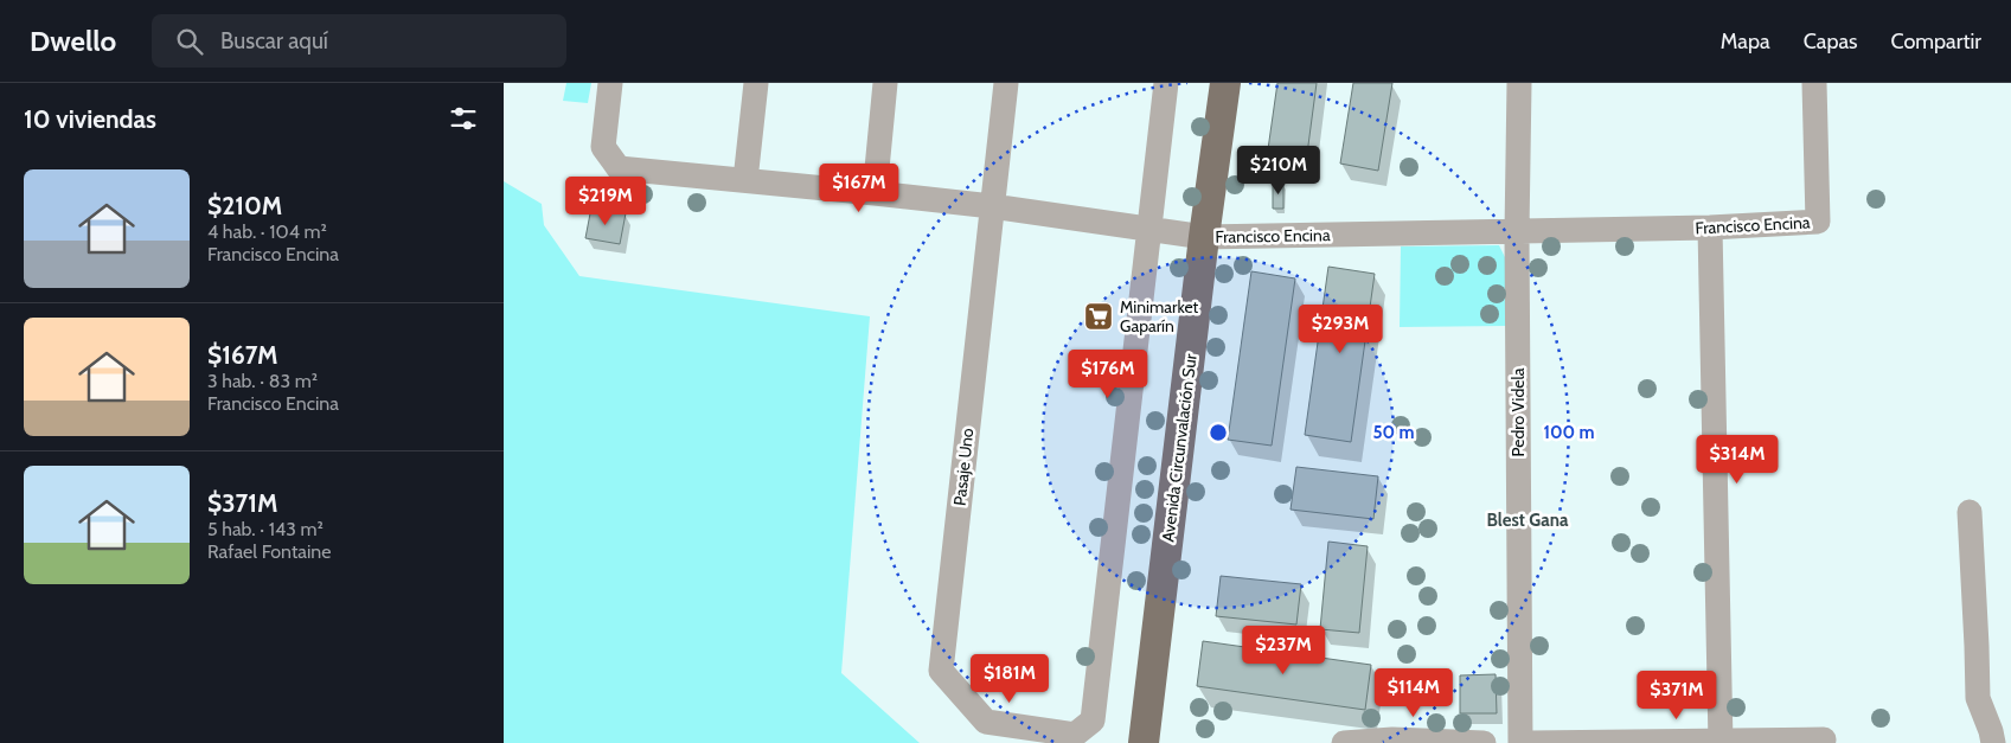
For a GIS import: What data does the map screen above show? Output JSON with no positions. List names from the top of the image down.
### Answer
{
  "streets": {
    "main road": ["Avenida Circunvalación Sur"],
    "street": ["Francisco Encina", "Pedro Videla", "Pasaje Uno"]
  },
  "crossings": [
    ["Francisco Encina", "Pedro Videla"],
    ["Francisco Encina", "Avenida Circunvalación Sur"],
    ["Francisco Encina", "Pasaje Uno"]
  ],
  "districts": ["Blest Gana"],
  "places": {
    "supermarket": ["Minimarket Gaparín"]
  },
  "page": {
    "header": "Dwello",
    "search": "Buscar aquí",
    "nav": ["Mapa", "Capas", "Compartir"],
    "heading": "10 viviendas",
    "price": [
      "$210M",
      "$167M",
      "$219M",
      "$293M",
      "$176M",
      "$314M",
      "$237M",
      "$181M",
      "$114M",
      "$371M"
    ],
    "list": [
      {
        "name": "$210M",
        "note": "4 hab. · 104 m² · Francisco Encina"
      },
      {
        "name": "$167M",
        "note": "3 hab. · 83 m² · Francisco Encina"
      },
      {
        "name": "$371M",
        "note": "5 hab. · 143 m² · Rafael Fontaine"
      }
    ]
  },
  "rings": ["50 m", "100 m"]
}
